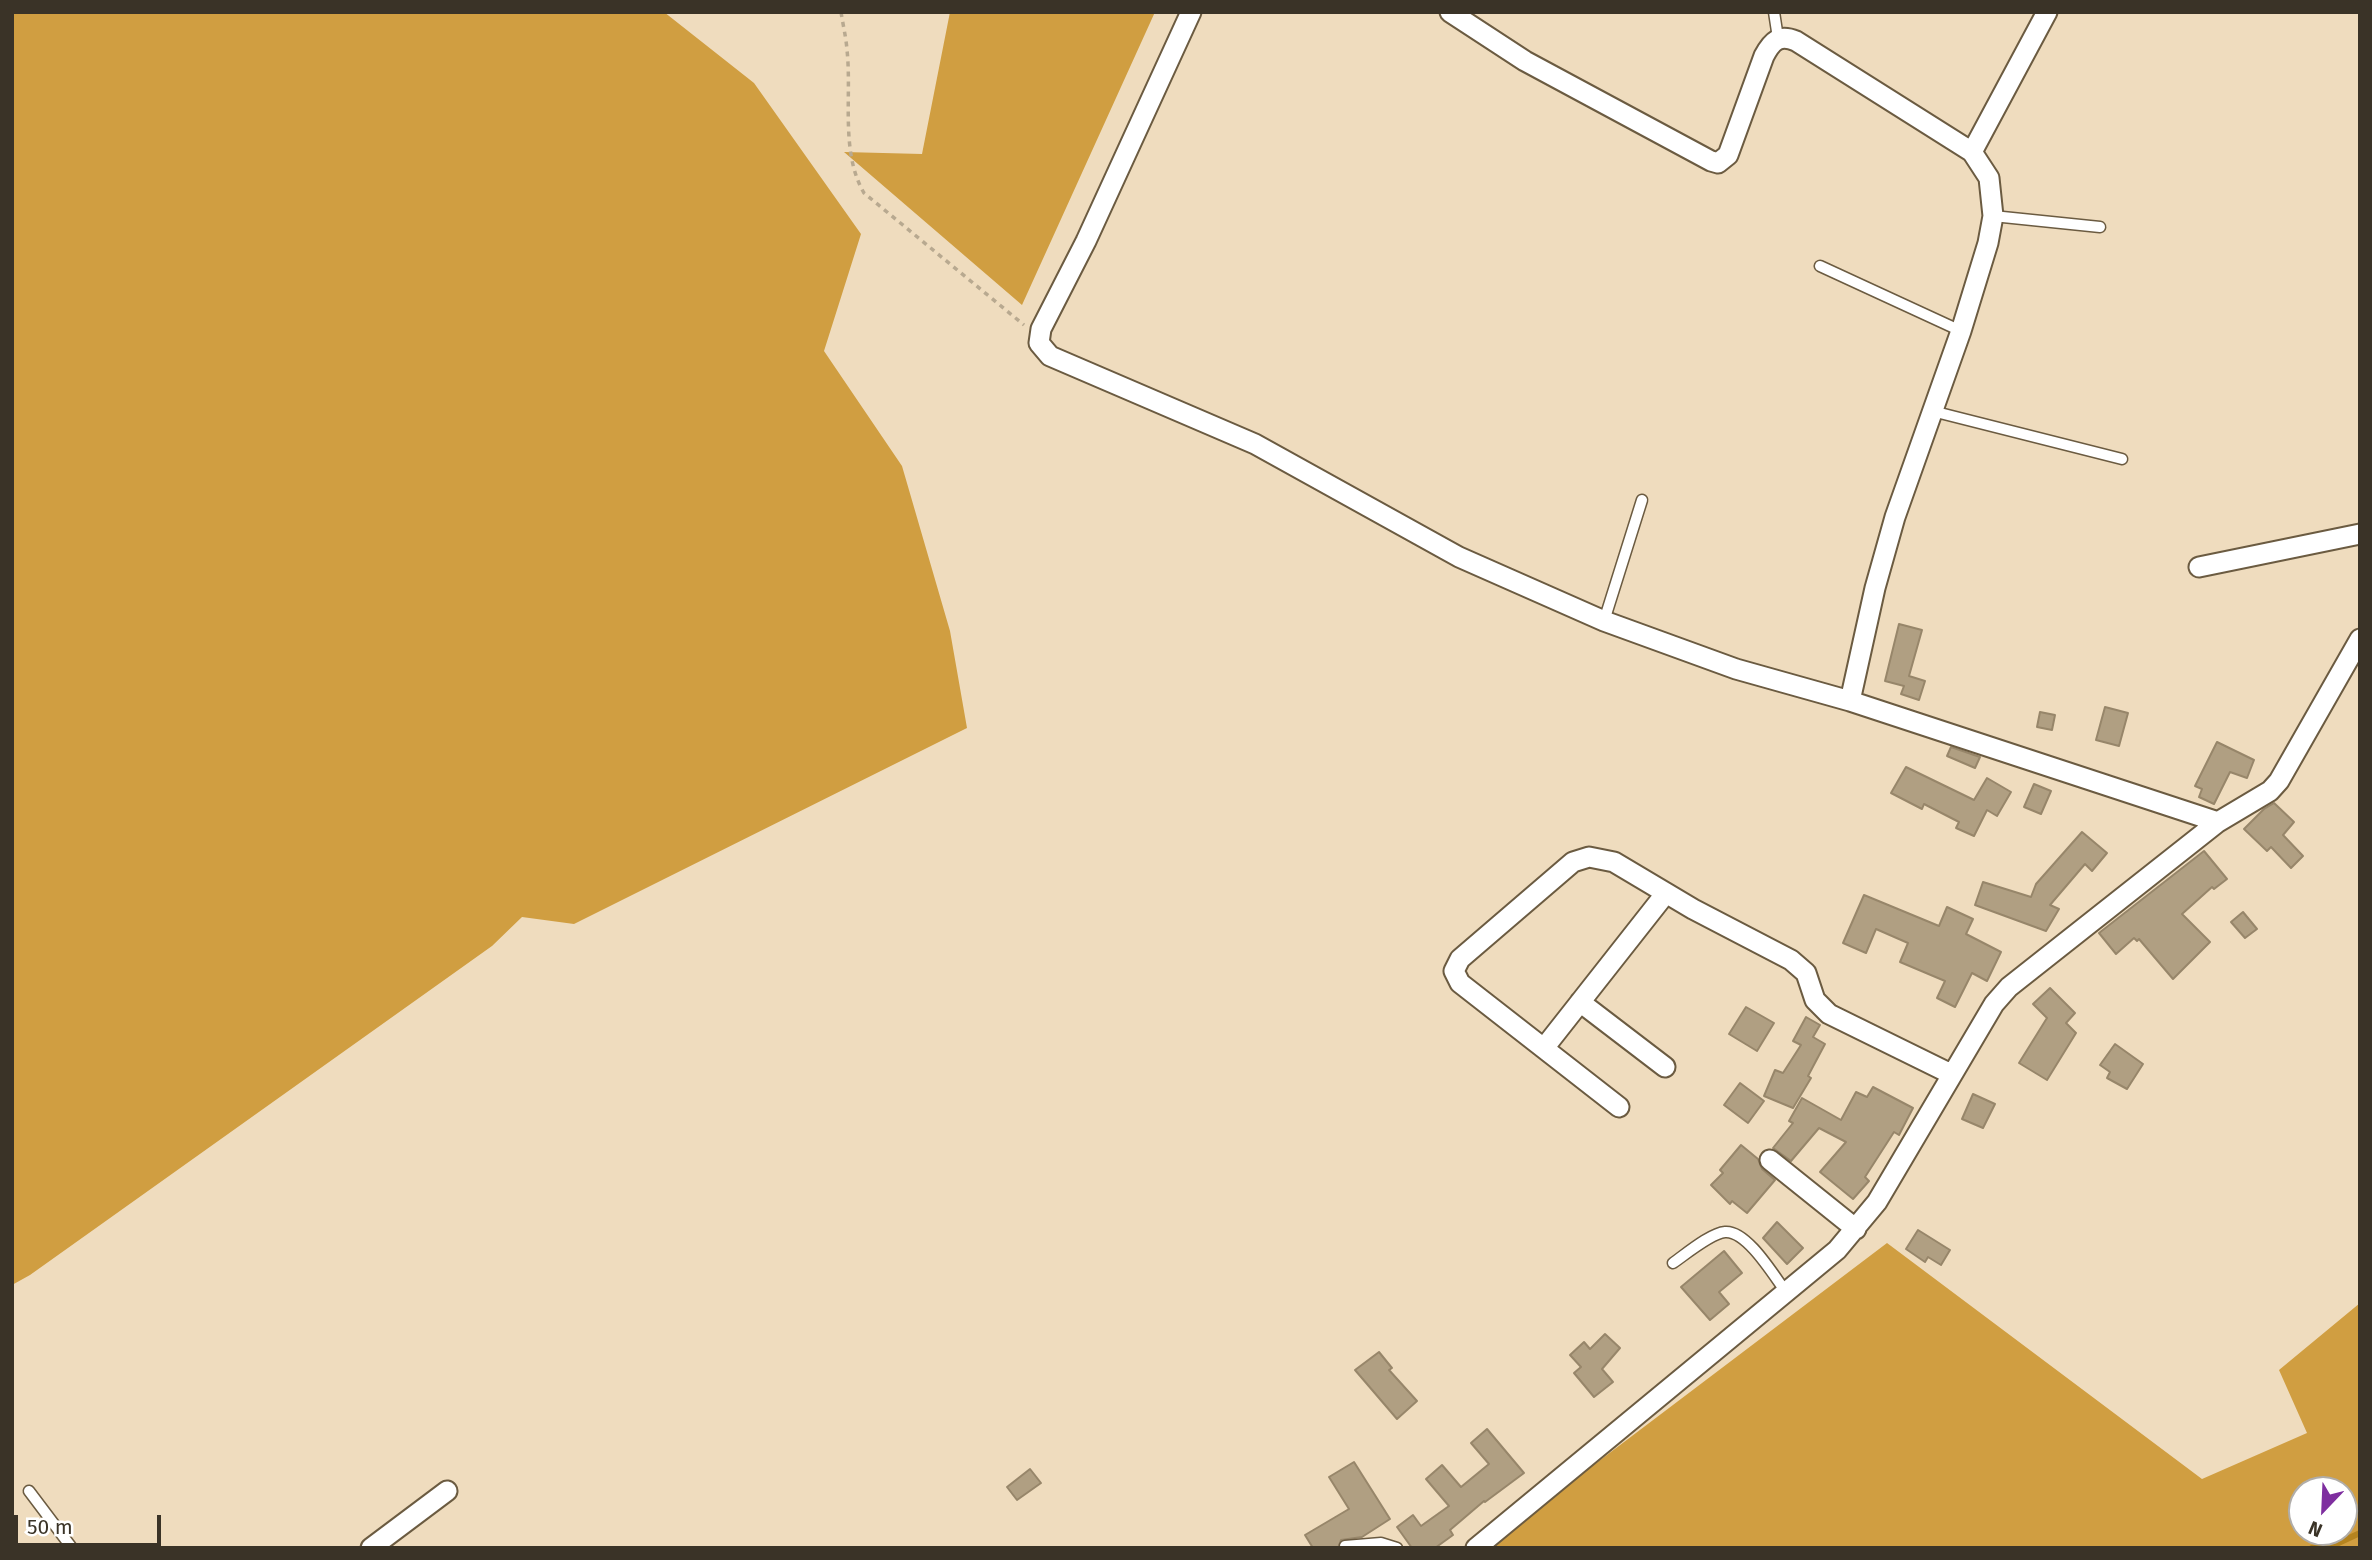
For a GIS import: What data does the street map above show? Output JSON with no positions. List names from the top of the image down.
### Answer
{
  "scale_bar": "50 m",
  "north": "bottom left"
}
